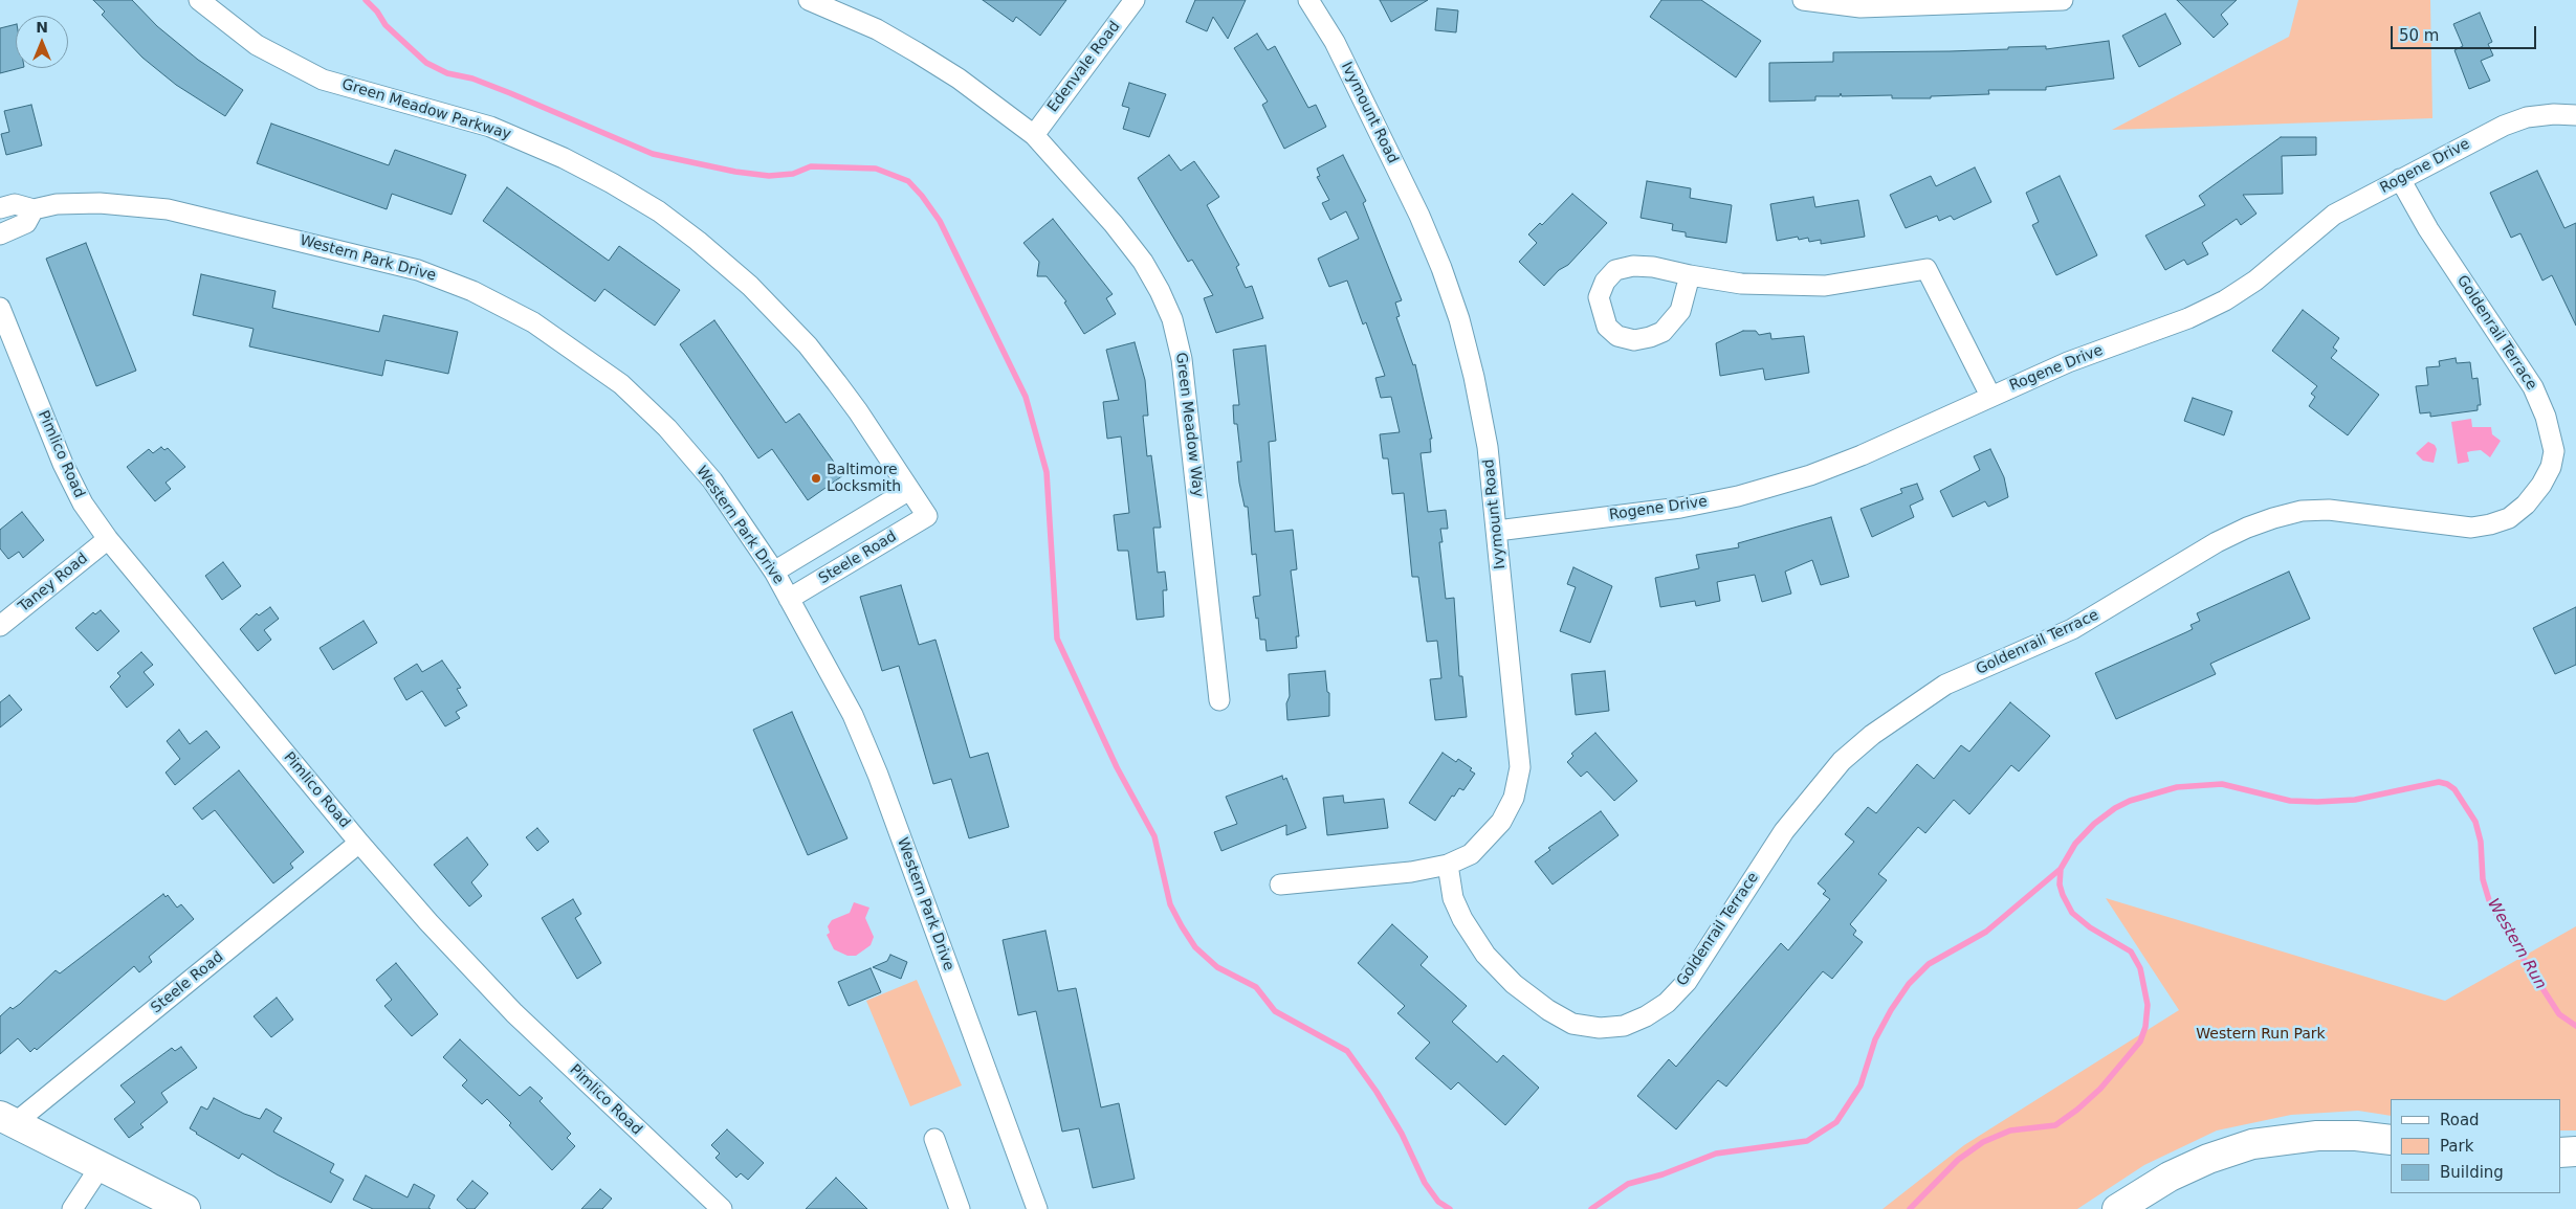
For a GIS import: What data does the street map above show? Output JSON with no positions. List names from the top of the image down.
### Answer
{
  "streets": {
    "street": [
      "Edenvale Road",
      "Green Meadow Parkway",
      "Ivymount Road",
      "Rogene Drive",
      "Western Park Drive",
      "Goldenrail Terrace",
      "Green Meadow Way",
      "Pimlico Road",
      "Steele Road",
      "Taney Road"
    ]
  },
  "crossings": [
    ["Edenvale Road", "Green Meadow Way"],
    ["Green Meadow Parkway", "Steele Road"],
    ["Ivymount Road", "Rogene Drive"],
    ["Ivymount Road", "Goldenrail Terrace"],
    ["Rogene Drive", "Goldenrail Terrace"],
    ["Western Park Drive", "Steele Road"],
    ["Pimlico Road", "Steele Road"],
    ["Pimlico Road", "Taney Road"]
  ],
  "water": ["Western Run"],
  "parks": ["Western Run Park"],
  "places": ["Baltimore Locksmith"],
  "legend": ["Road", "Park", "Building"],
  "scale_bar": "50 m",
  "north": "top"
}
